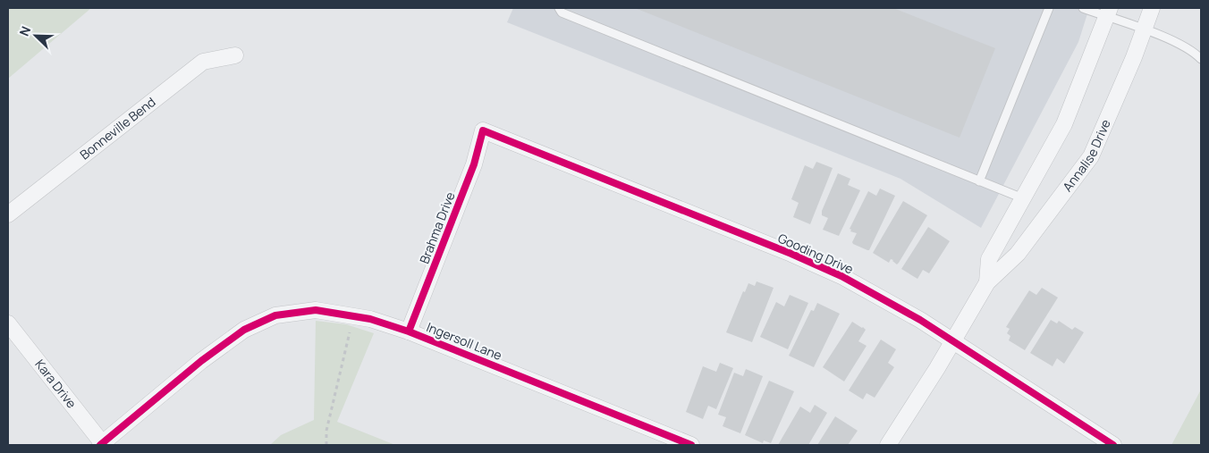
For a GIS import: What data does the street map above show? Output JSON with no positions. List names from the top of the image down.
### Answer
{
  "streets": {
    "street": [
      "Bonneville Bend",
      "Annalise Drive",
      "Brahma Drive",
      "Gooding Drive",
      "Ingersoll Lane",
      "Kara Drive"
    ]
  },
  "crossings": [
    ["Annalise Drive", "Gooding Drive"],
    ["Brahma Drive", "Gooding Drive"],
    ["Brahma Drive", "Ingersoll Lane"],
    ["Ingersoll Lane", "Kara Drive"]
  ],
  "north": "top left"
}
